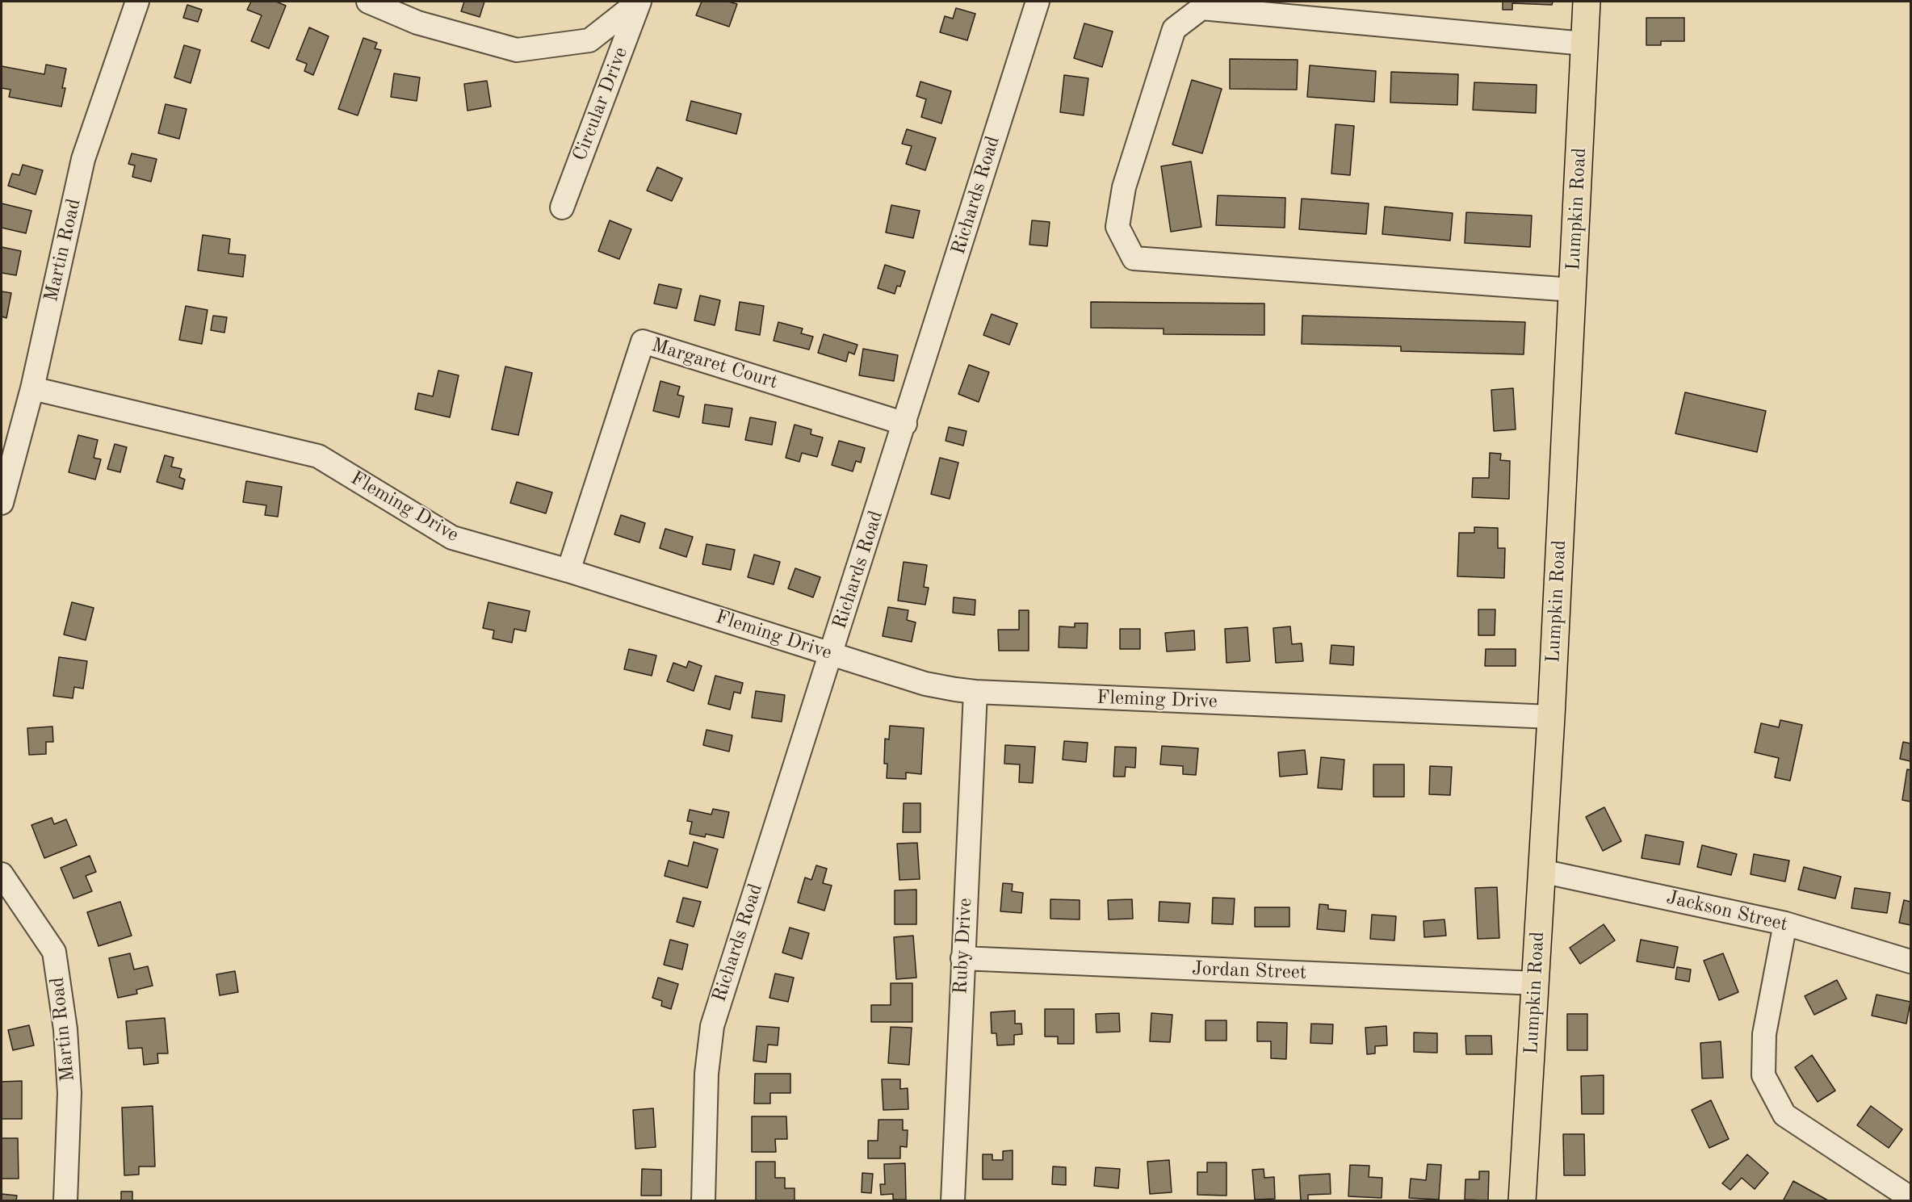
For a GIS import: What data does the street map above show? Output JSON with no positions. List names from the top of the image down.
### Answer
{
  "streets": {
    "main road": ["Lumpkin Road"],
    "street": [
      "Circular Drive",
      "Richards Road",
      "Martin Road",
      "Margaret Court",
      "Fleming Drive",
      "Jackson Street",
      "Ruby Drive",
      "Jordan Street"
    ]
  },
  "crossings": [
    ["Richards Road", "Margaret Court"],
    ["Richards Road", "Fleming Drive"],
    ["Lumpkin Road", "Fleming Drive"],
    ["Lumpkin Road", "Jackson Street"],
    ["Lumpkin Road", "Jordan Street"],
    ["Martin Road", "Fleming Drive"],
    ["Margaret Court", "Fleming Drive"],
    ["Fleming Drive", "Ruby Drive"],
    ["Ruby Drive", "Jordan Street"]
  ]
}
